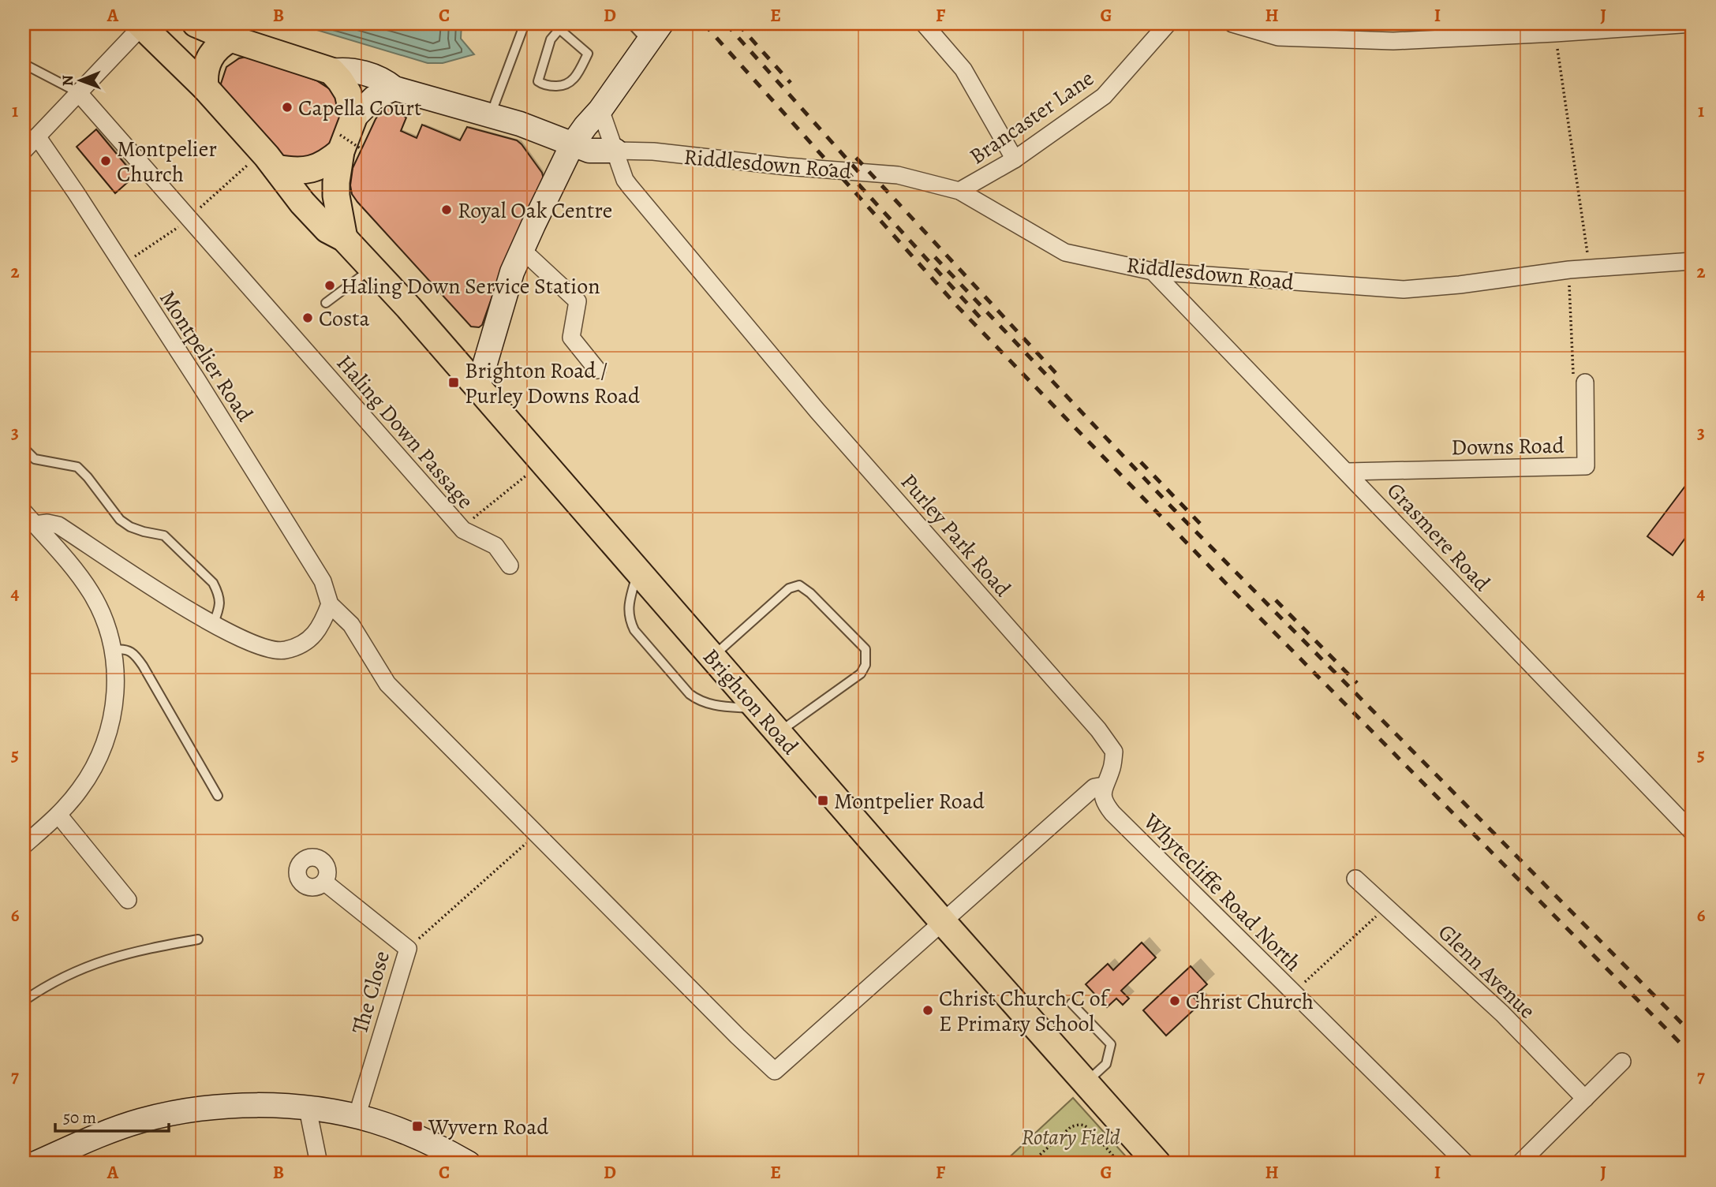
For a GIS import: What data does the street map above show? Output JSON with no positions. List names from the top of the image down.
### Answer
{
  "streets": {
    "main road": ["Brighton Road"],
    "street": [
      "Brancaster Lane",
      "Riddlesdown Road",
      "Montpelier Road",
      "Haling Down Passage",
      "Downs Road",
      "Purley Park Road",
      "Grasmere Road",
      "Whytecliffe Road North",
      "Glenn Avenue",
      "The Close"
    ]
  },
  "crossings": [
    ["Brancaster Lane", "Riddlesdown Road"],
    ["Riddlesdown Road", "Purley Park Road"],
    ["Riddlesdown Road", "Grasmere Road"],
    ["Montpelier Road", "Brighton Road"],
    ["Downs Road", "Grasmere Road"],
    ["Purley Park Road", "Whytecliffe Road North"]
  ],
  "parks": ["Rotary Field"],
  "places": {
    "other": [
      "Capella Court",
      "Montpelier Church",
      "Royal Oak Centre",
      "Haling Down Service Station",
      "Costa",
      "Christ Church",
      "Christ Church C of E Primary School"
    ],
    "transit": ["Brighton Road / Purley Downs Road", "Montpelier Road", "Wyvern Road"]
  },
  "scale_bar": "50 m",
  "north": "left",
  "grid": {
    "columns": [
      "A",
      "B",
      "C",
      "D",
      "E",
      "F",
      "G",
      "H",
      "I",
      "J"
    ],
    "rows": [
      "1",
      "2",
      "3",
      "4",
      "5",
      "6",
      "7"
    ]
  }
}
